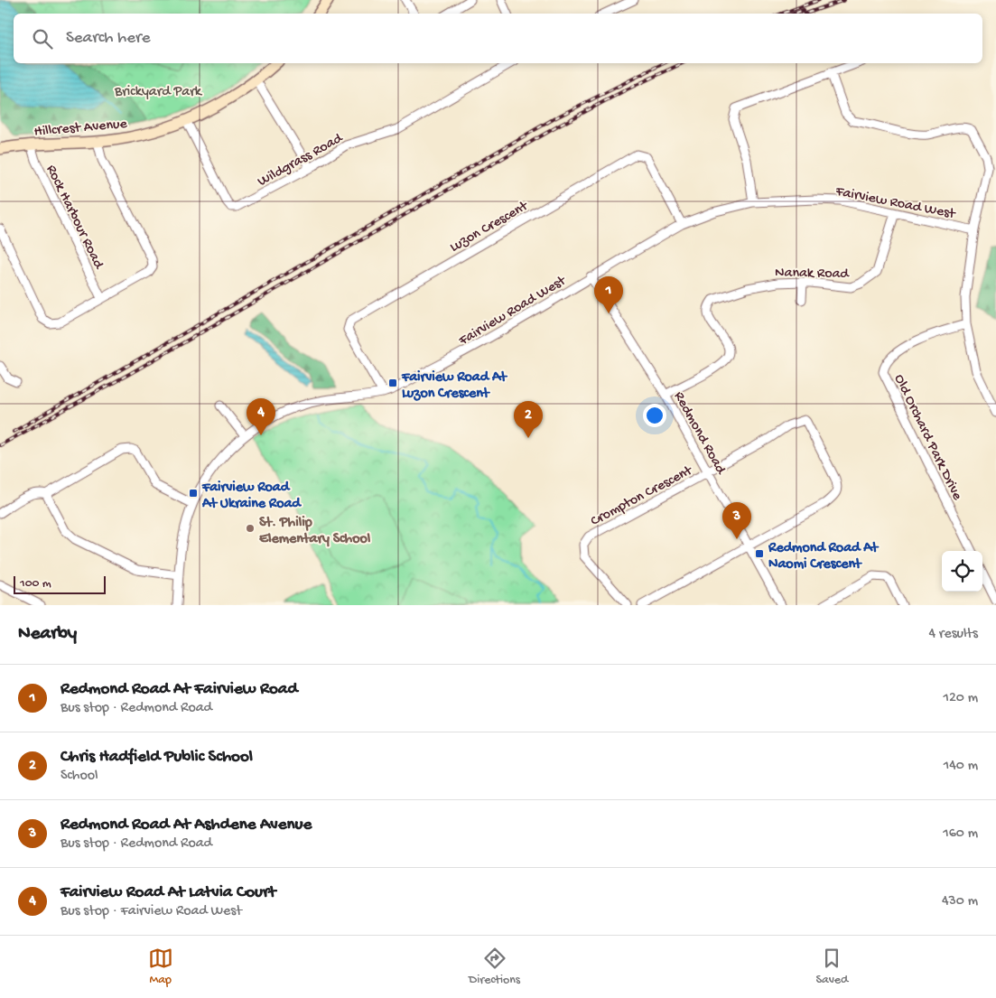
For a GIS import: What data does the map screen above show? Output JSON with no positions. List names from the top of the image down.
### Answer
{
  "streets": {
    "street": [
      "Hillcrest Avenue",
      "Wildgrass Road",
      "Fairview Road West",
      "Rock Harbour Road",
      "Luzon Crescent",
      "Nanak Road",
      "Redmond Road",
      "Old Orchard Park Drive",
      "Crompton Crescent"
    ]
  },
  "crossings": [
    ["Hillcrest Avenue", "Wildgrass Road"],
    ["Hillcrest Avenue", "Rock Harbour Road"],
    ["Fairview Road West", "Luzon Crescent"],
    ["Fairview Road West", "Nanak Road"],
    ["Fairview Road West", "Redmond Road"],
    ["Nanak Road", "Redmond Road"],
    ["Redmond Road", "Crompton Crescent"]
  ],
  "parks": ["Brickyard Park"],
  "places": {
    "transit": ["Fairview Road At Luzon Crescent", "Fairview Road At Ukraine Road", "Redmond Road At Naomi Crescent"],
    "other": ["St. Philip Elementary School"]
  },
  "scale_bar": "100 m",
  "page": {
    "search": "Search here",
    "pins": [
      "1",
      "4",
      "2",
      "3"
    ],
    "scale": "100 m",
    "heading": ["Nearby", "4 results"],
    "list": [
      {
        "mark": "1",
        "name": "Redmond Road At Fairview Road",
        "note": "Bus stop · Redmond Road",
        "value": "120 m"
      },
      {
        "mark": "2",
        "name": "Chris Hadfield Public School",
        "note": "School",
        "value": "140 m"
      },
      {
        "mark": "3",
        "name": "Redmond Road At Ashdene Avenue",
        "note": "Bus stop · Redmond Road",
        "value": "160 m"
      },
      {
        "mark": "4",
        "name": "Fairview Road At Latvia Court",
        "note": "Bus stop · Fairview Road West",
        "value": "430 m"
      }
    ],
    "nav": ["Map", "Directions", "Saved"]
  }
}
